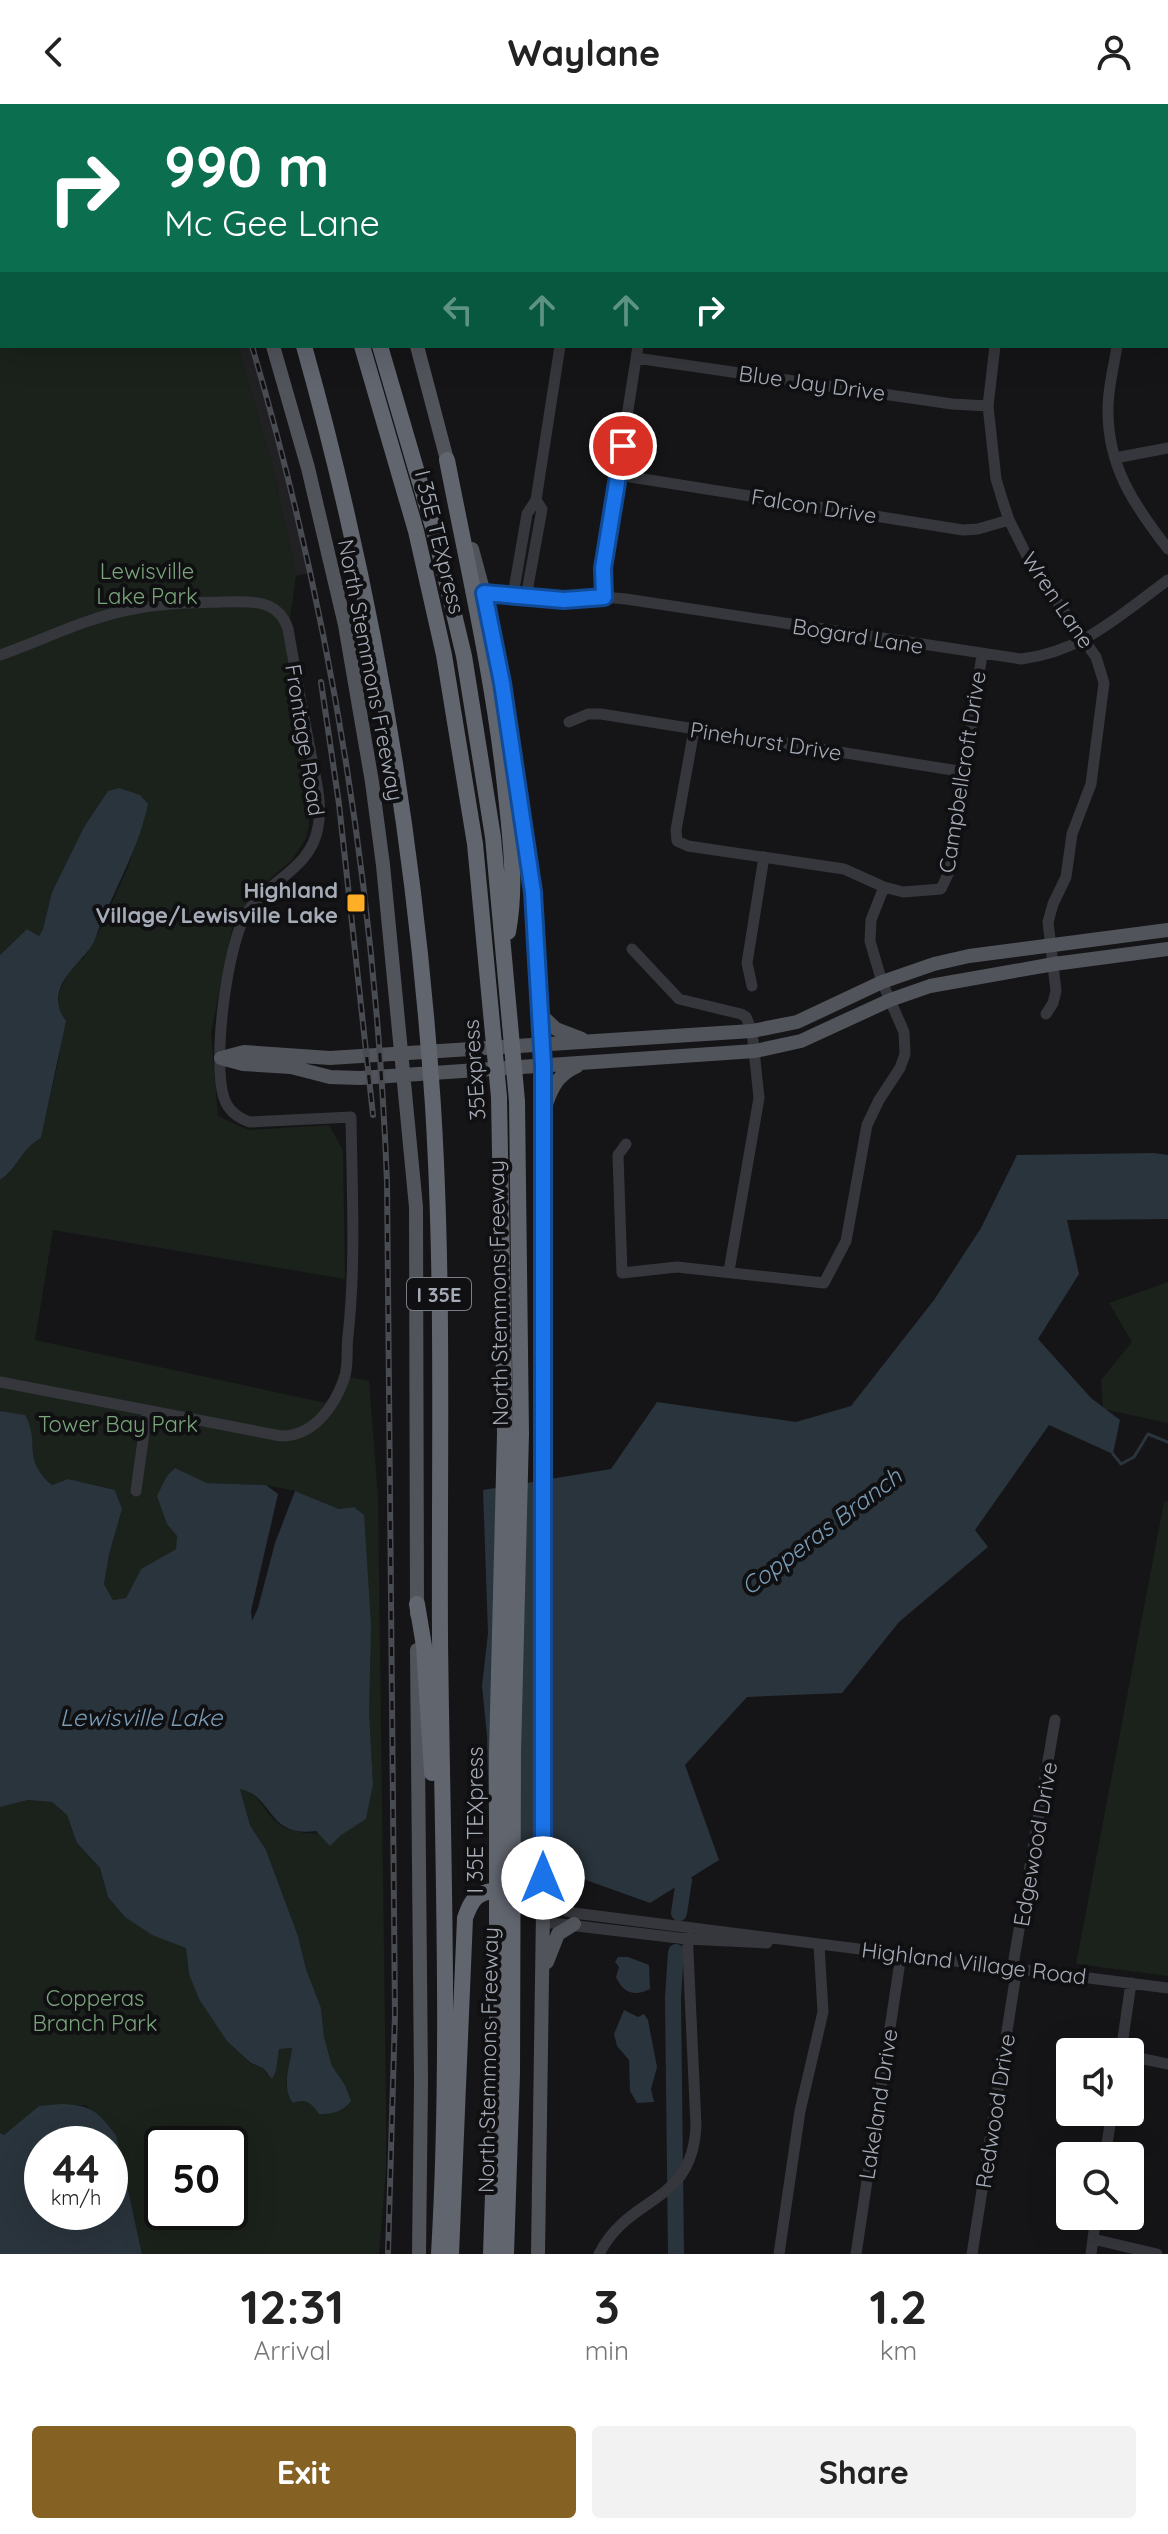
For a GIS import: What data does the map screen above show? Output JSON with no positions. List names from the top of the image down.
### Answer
{
  "streets": {
    "highway": [
      "I 35E TEXpress",
      "North Stemmons Freeway",
      "35Express",
      "I 35E"
    ],
    "street": [
      "Blue Jay Drive",
      "Falcon Drive",
      "Wren Lane",
      "Bogard Lane",
      "Frontage Road",
      "Pinehurst Drive",
      "Campbellcroft Drive",
      "Edgewood Drive",
      "Highland Village Road",
      "Lakeland Drive",
      "Redwood Drive"
    ]
  },
  "crossings": [
    ["Blue Jay Drive", "Wren Lane"],
    ["Falcon Drive", "Wren Lane"],
    ["I 35E TEXpress", "North Stemmons Freeway"],
    ["I 35E TEXpress", "35Express"],
    ["Wren Lane", "Bogard Lane"],
    ["Bogard Lane", "North Stemmons Freeway"],
    ["Bogard Lane", "Campbellcroft Drive"],
    ["North Stemmons Freeway", "35Express"],
    ["North Stemmons Freeway", "Highland Village Road"],
    ["Pinehurst Drive", "Campbellcroft Drive"],
    ["Edgewood Drive", "Highland Village Road"],
    ["Edgewood Drive", "Redwood Drive"],
    ["Highland Village Road", "Lakeland Drive"],
    ["Highland Village Road", "Redwood Drive"]
  ],
  "water": ["Copperas Branch", "Lewisville Lake"],
  "parks": ["Lewisville Lake Park", "Tower Bay Park", "Copperas Branch Park"],
  "places": {
    "transit": ["Highland Village/Lewisville Lake"]
  },
  "page": {
    "header": "Waylane",
    "turn": ["990 m", "Mc Gee Lane"],
    "speed": "44 km/h",
    "limit": "50",
    "eta": [
      "12:31",
      "Arrival",
      "3",
      "min",
      "1.2",
      "km"
    ],
    "buttons": ["Exit", "Share"]
  }
}
